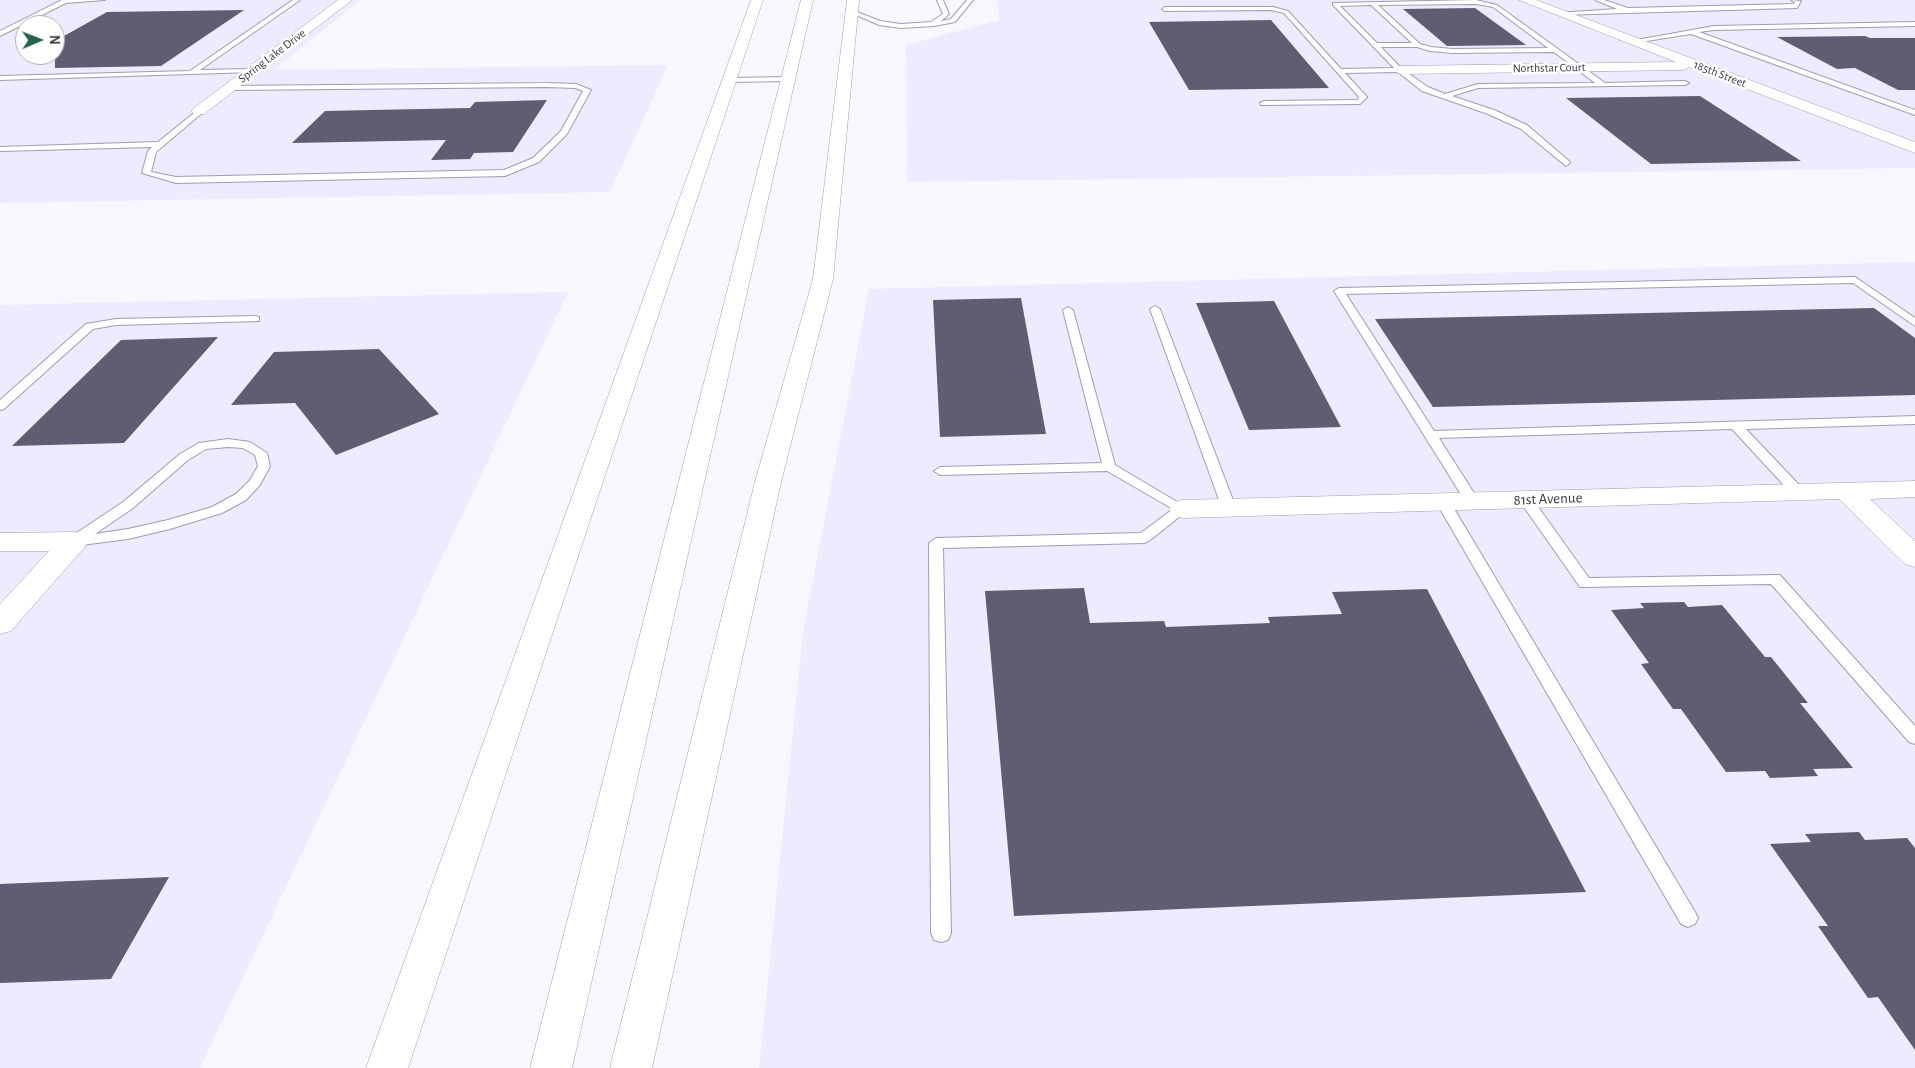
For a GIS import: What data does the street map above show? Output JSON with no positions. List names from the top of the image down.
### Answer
{
  "streets": {
    "main road": [
      "Spring Lake Drive",
      "Northstar Court",
      "185th Street",
      "81st Avenue"
    ]
  },
  "crossings": [
    ["Northstar Court", "185th Street"]
  ],
  "north": "right"
}
